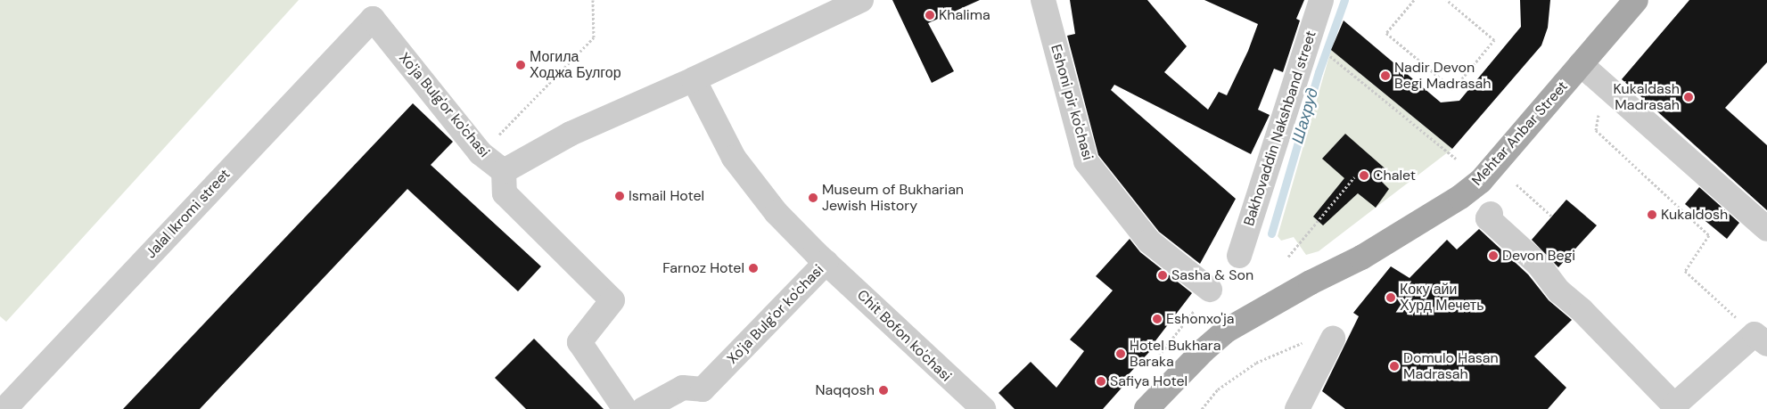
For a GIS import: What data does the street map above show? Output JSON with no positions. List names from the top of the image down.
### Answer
{
  "streets": {
    "main road": ["Mehtar Anbar Street"],
    "street": [
      "Eshoni pir ko'chasi",
      "Xo'ja Bulg'or ko'chasi",
      "Bakhovaddin Nakshband street",
      "Jalal Ikromi street",
      "Chit Bofon ko'chasi"
    ]
  },
  "crossings": [
    ["Xo'ja Bulg'or ko'chasi", "Jalal Ikromi street"],
    ["Xo'ja Bulg'or ko'chasi", "Chit Bofon ko'chasi"]
  ],
  "water": ["Шахруд"],
  "places": [
    "Khalima",
    "Могила Ходжа Булгор",
    "Nadir Devon Begi Madrasah",
    "Kukaldash Madrasah",
    "Chalet",
    "Ismail Hotel",
    "Museum of Bukharian Jewish History",
    "Kukaldosh",
    "Devon Begi",
    "Farnoz Hotel",
    "Sasha & Son",
    "Коку айи Хурд Мечеть",
    "Eshonxo'ja",
    "Hotel Bukhara Baraka",
    "Domulo Hasan Madrasah",
    "Safiya Hotel",
    "Naqqosh"
  ]
}
